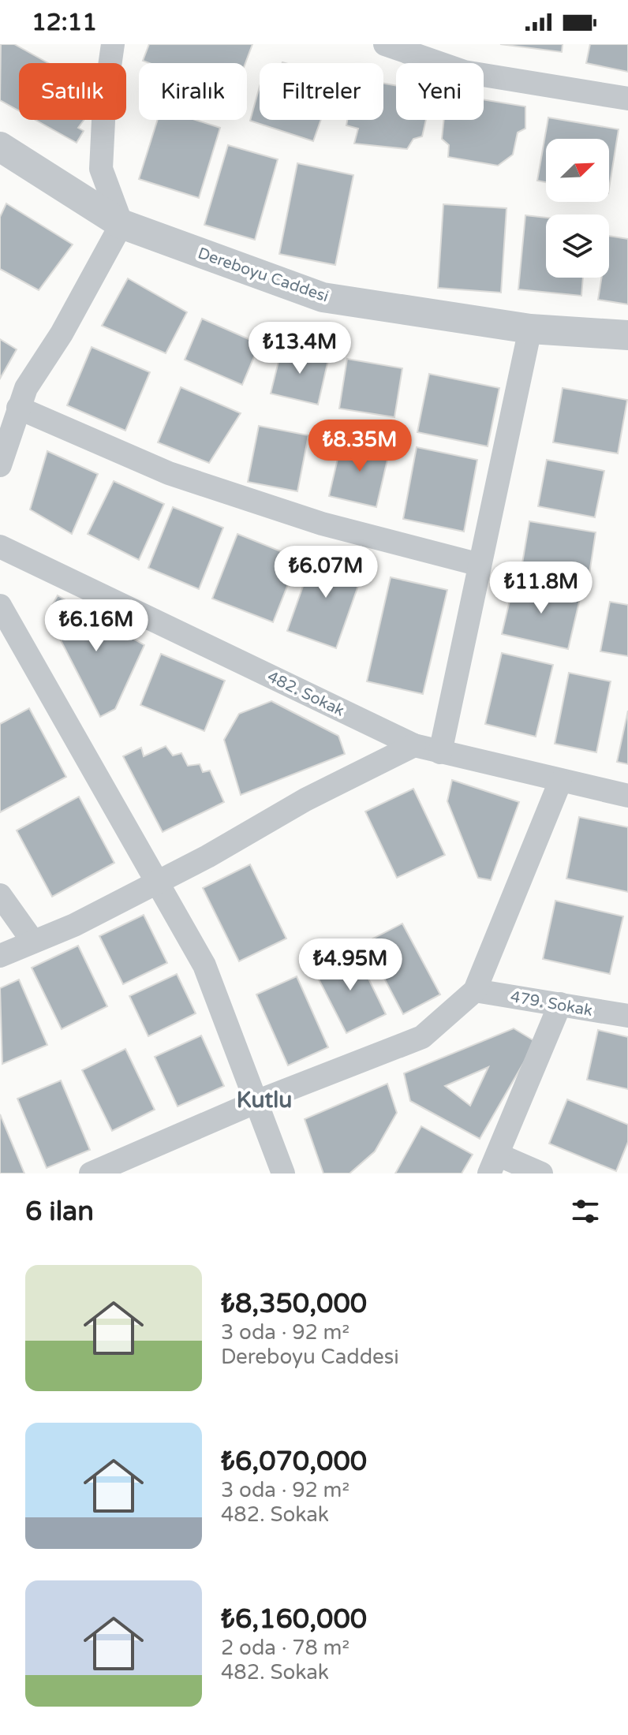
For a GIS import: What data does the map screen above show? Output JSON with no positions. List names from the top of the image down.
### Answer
{
  "streets": {
    "street": ["Dereboyu Caddesi", "482. Sokak", "479. Sokak"]
  },
  "districts": ["Kutlu"],
  "north": "top right",
  "page": {
    "status": "12:11",
    "chip": [
      "Satılık",
      "Kiralık",
      "Filtreler",
      "Yeni"
    ],
    "price": [
      "₺13.4M",
      "₺8.35M",
      "₺6.07M",
      "₺11.8M",
      "₺6.16M",
      "₺4.95M"
    ],
    "heading": "6 ilan",
    "list": [
      {
        "name": "₺8,350,000",
        "note": "3 oda · 92 m² · Dereboyu Caddesi"
      },
      {
        "name": "₺6,070,000",
        "note": "3 oda · 92 m² · 482. Sokak"
      },
      {
        "name": "₺6,160,000",
        "note": "2 oda · 78 m² · 482. Sokak"
      }
    ]
  }
}
